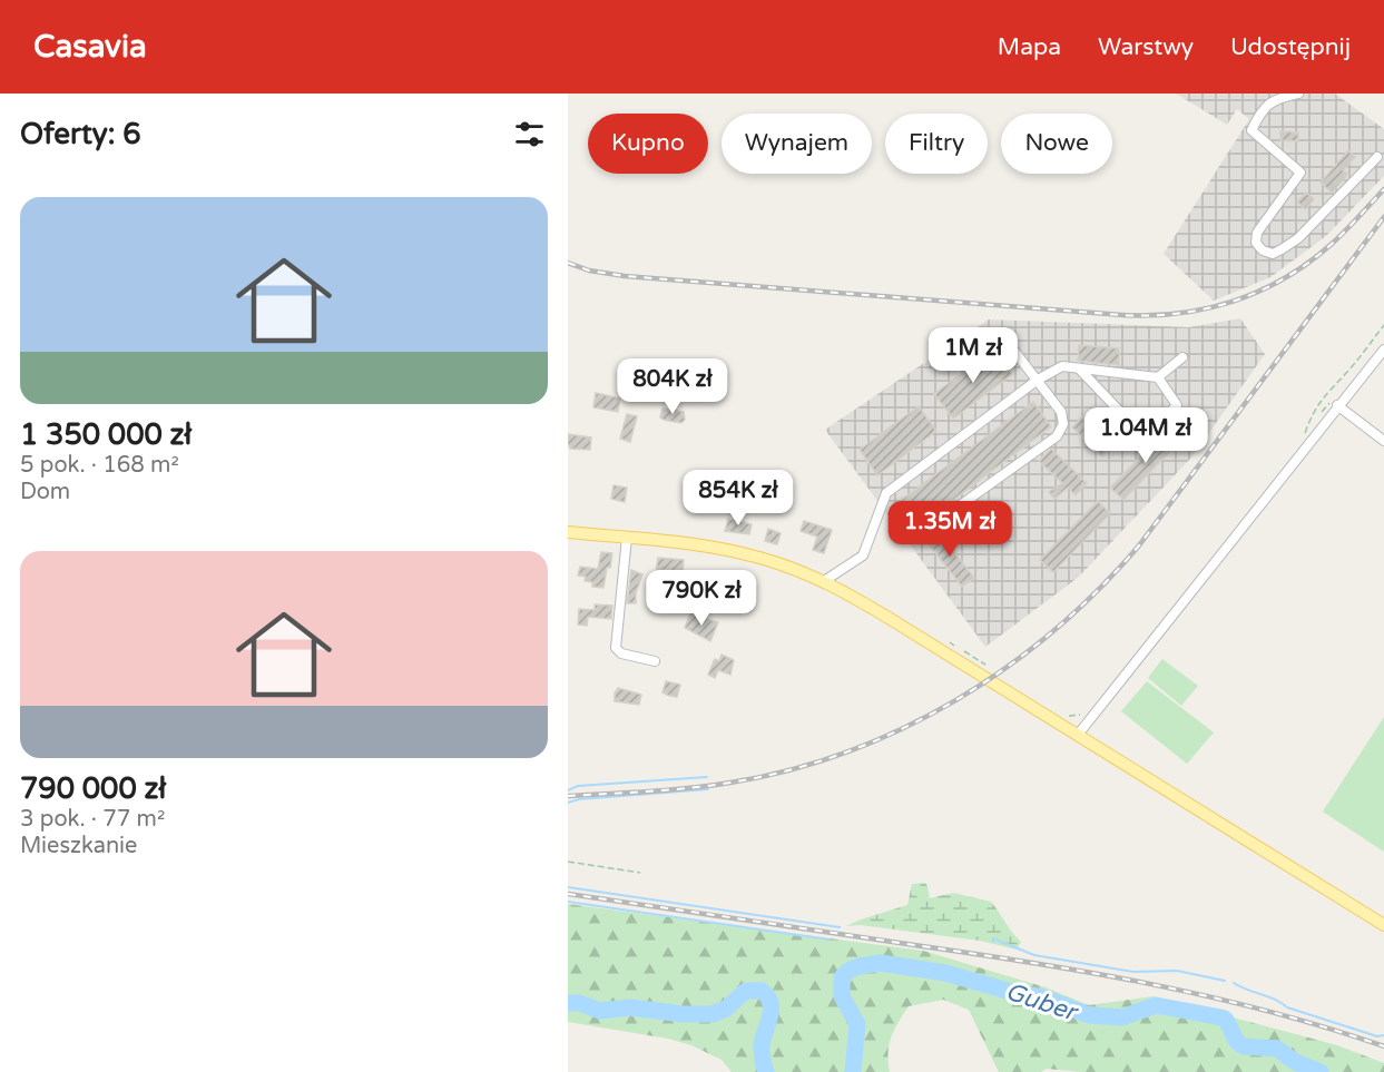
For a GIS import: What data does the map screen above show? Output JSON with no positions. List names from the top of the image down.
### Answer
{
  "water": ["Guber"],
  "page": {
    "header": "Casavia",
    "nav": ["Mapa", "Warstwy", "Udostępnij"],
    "heading": "Oferty: 6",
    "chip": [
      "Kupno",
      "Wynajem",
      "Filtry",
      "Nowe"
    ],
    "list": [
      {
        "name": "1 350 000 zł",
        "note": "5 pok. · 168 m² · Dom"
      },
      {
        "name": "790 000 zł",
        "note": "3 pok. · 77 m² · Mieszkanie"
      }
    ],
    "price": [
      "1M zł",
      "804K zł",
      "1.04M zł",
      "854K zł",
      "1.35M zł",
      "790K zł"
    ]
  }
}
